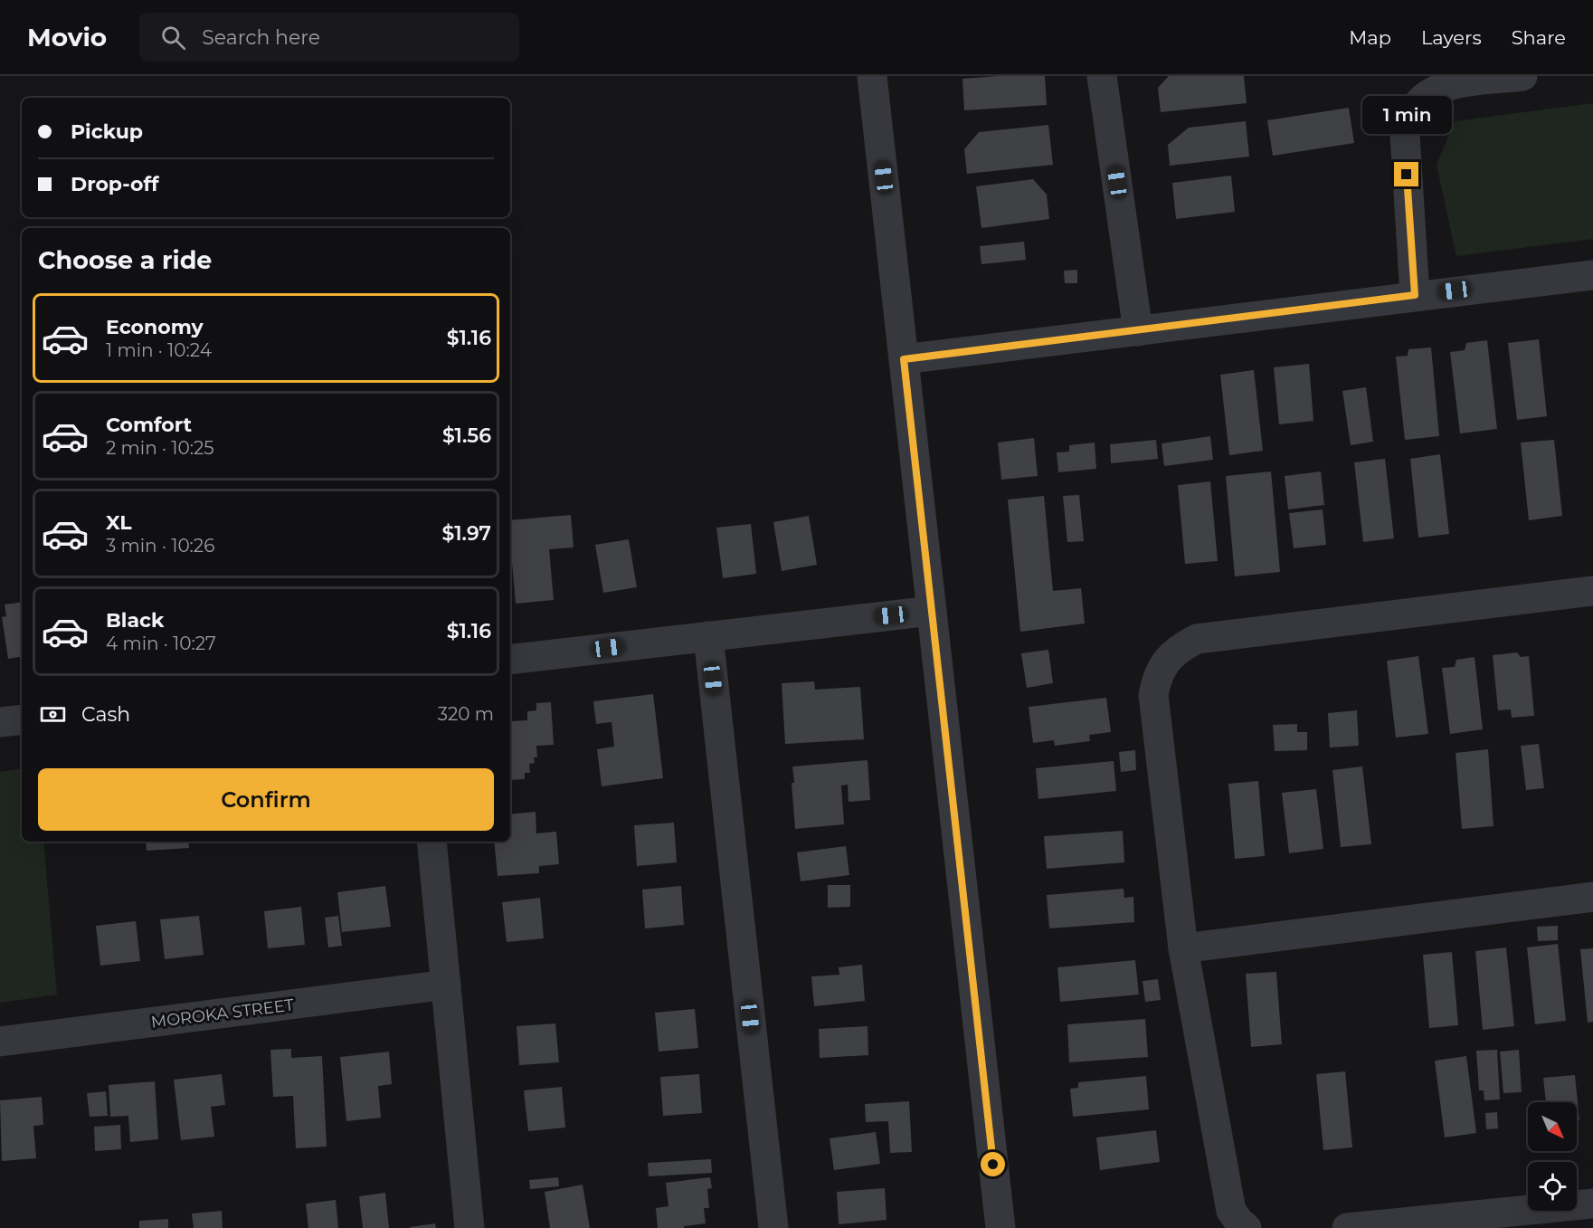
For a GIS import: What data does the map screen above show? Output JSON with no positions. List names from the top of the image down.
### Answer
{
  "streets": {
    "street": ["MOROKA STREET"]
  },
  "north": "bottom right",
  "page": {
    "header": "Movio",
    "search": "Search here",
    "nav": ["Map", "Layers", "Share"],
    "bubble": "1 min",
    "banner": ["Pickup", "Drop-off"],
    "heading": "Choose a ride",
    "list": [
      {
        "name": "Economy",
        "note": "1 min · 10:24",
        "value": "$1.16"
      },
      {
        "name": "Comfort",
        "note": "2 min · 10:25",
        "value": "$1.56"
      },
      {
        "name": "XL",
        "note": "3 min · 10:26",
        "value": "$1.97"
      },
      {
        "name": "Black",
        "note": "4 min · 10:27",
        "value": "$1.16"
      }
    ],
    "pay": ["Cash", "320 m"],
    "buttons": "Confirm"
  }
}
